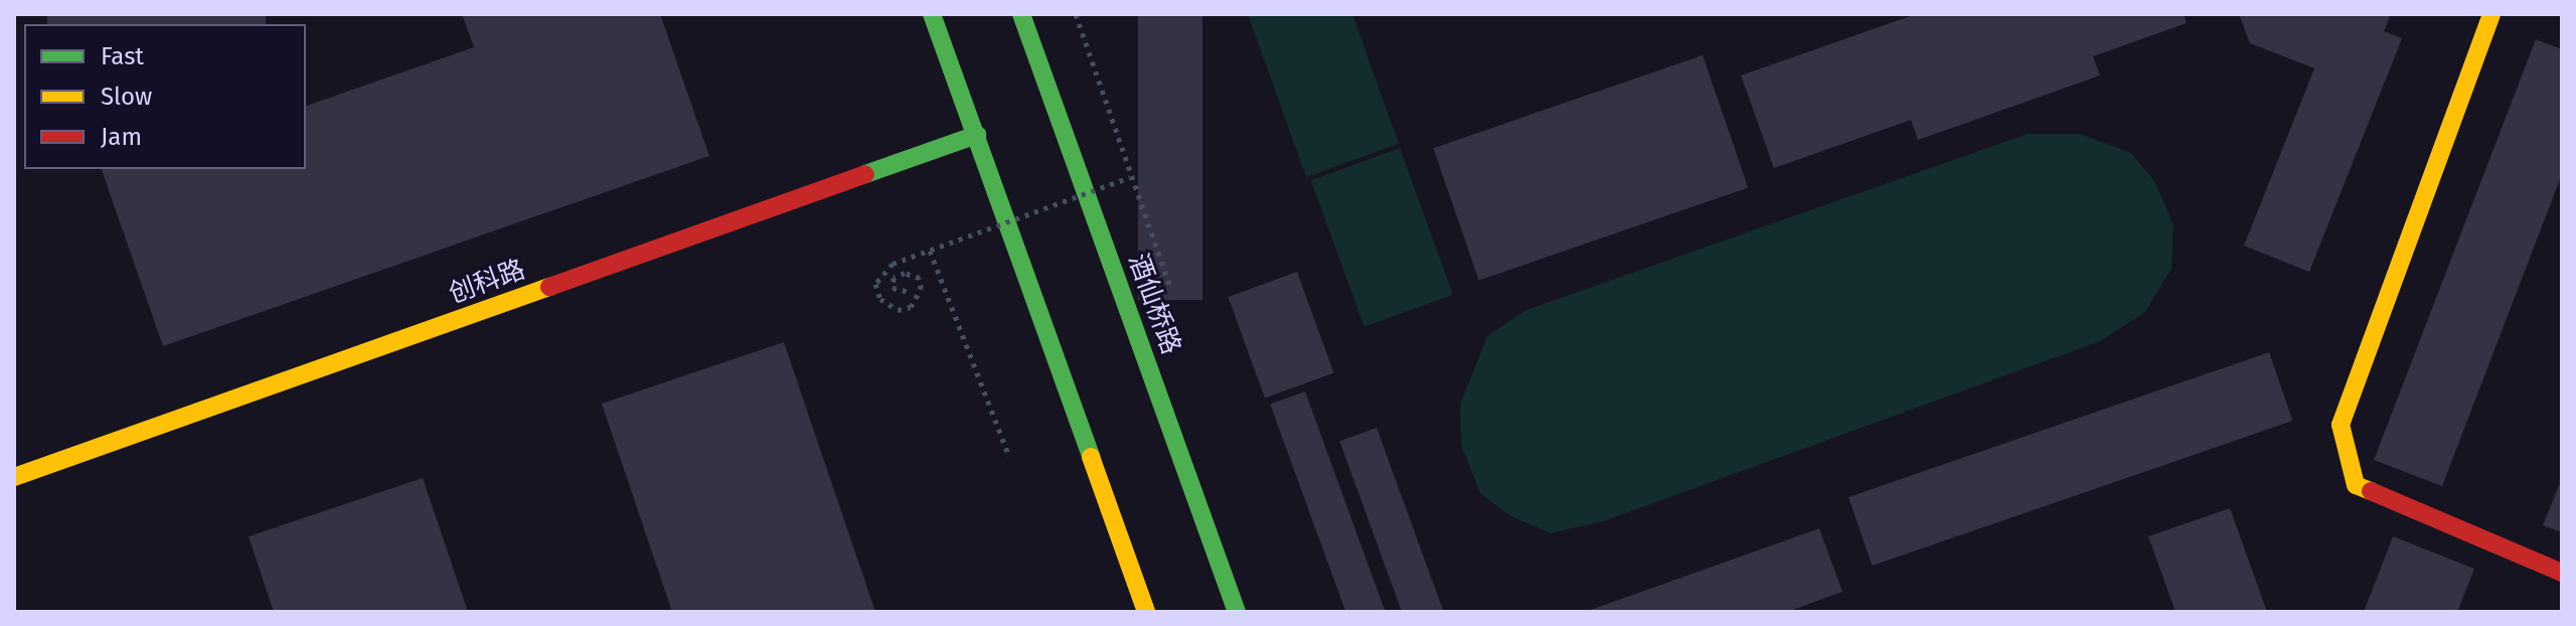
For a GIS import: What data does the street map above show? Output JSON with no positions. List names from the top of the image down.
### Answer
{
  "streets": {
    "street": ["创科路", "酒仙桥路"]
  },
  "legend": ["Fast", "Slow", "Jam"]
}
